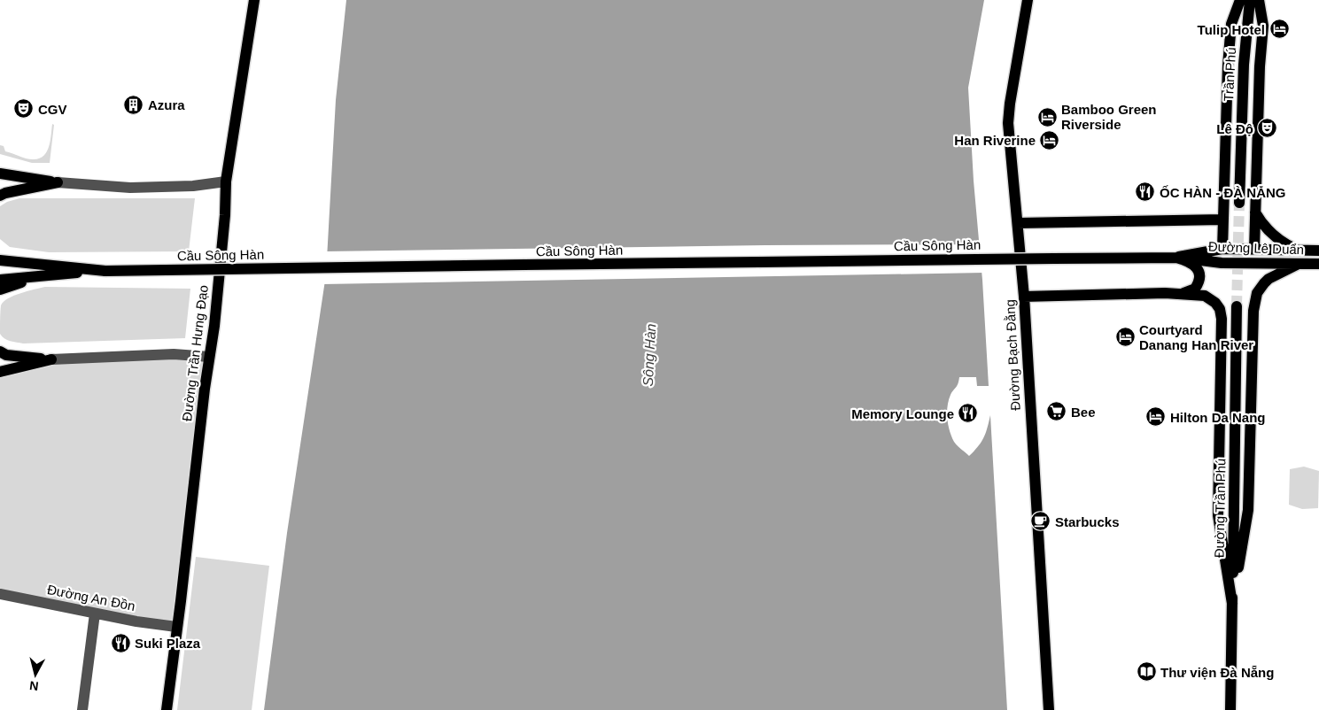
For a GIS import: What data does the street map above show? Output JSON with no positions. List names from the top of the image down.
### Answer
{
  "streets": {
    "main road": [
      "Trần Phú",
      "Cầu Sông Hàn",
      "Đường Lê Duẩn",
      "Đường Trần Hưng Đạo",
      "Đường Bạch Đằng",
      "Đường Trần Phú"
    ],
    "street": ["Đường An Đồn"]
  },
  "crossings": [
    ["Cầu Sông Hàn", "Đường Lê Duẩn"],
    ["Đường Trần Hưng Đạo", "Đường An Đồn"]
  ],
  "water": ["Sông Hàn"],
  "places": {
    "hotel": [
      "Tulip Hotel",
      "Bamboo Green Riverside",
      "Han Riverine",
      "Courtyard Danang Han River",
      "Hilton Da Nang"
    ],
    "building": ["Azura"],
    "theatre": ["CGV", "Lê Độ"],
    "restaurant": ["ỐC HÀN - ĐÀ NẴNG", "Memory Lounge", "Suki Plaza"],
    "supermarket": ["Bee"],
    "cafe": ["Starbucks"],
    "library": ["Thư viện Đà Nẵng"]
  },
  "north": "bottom"
}
